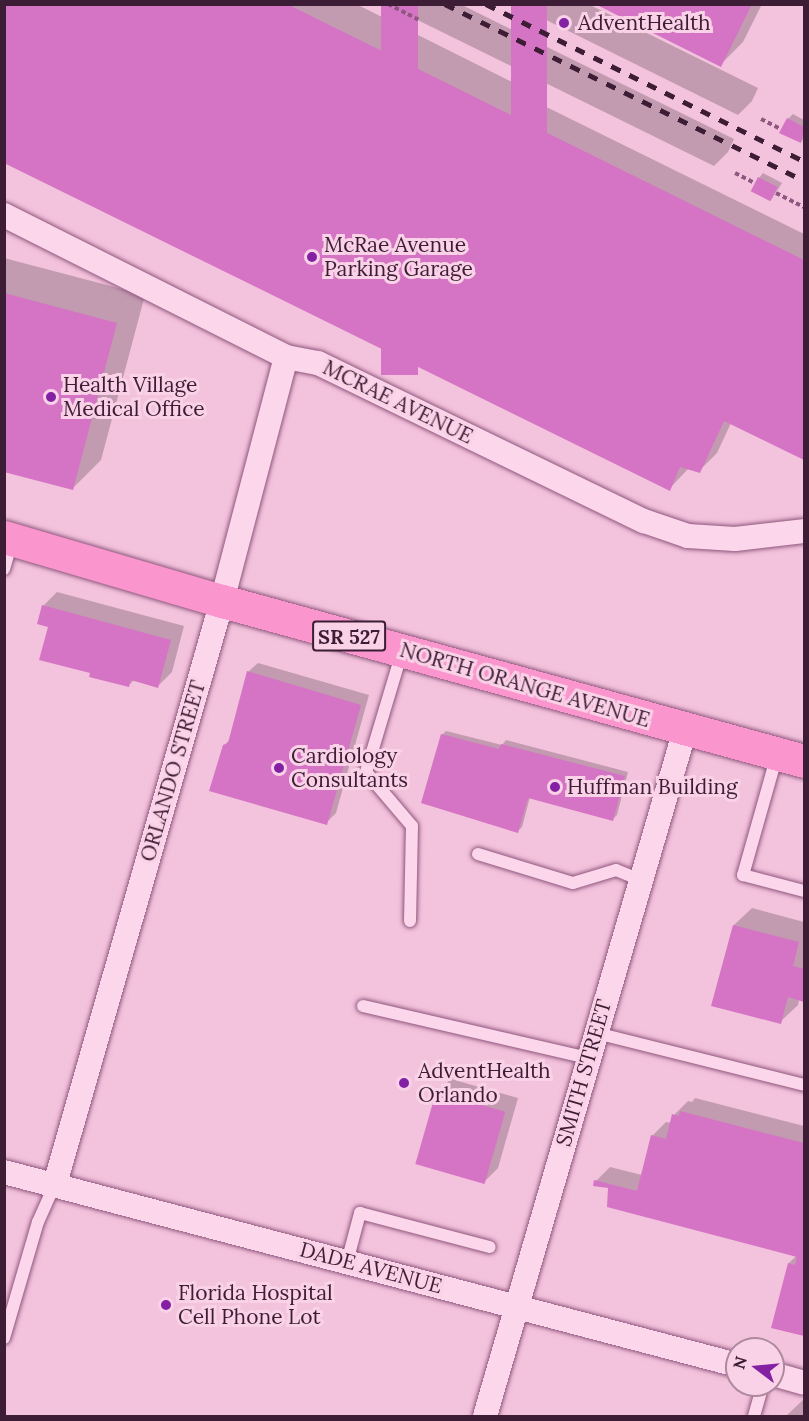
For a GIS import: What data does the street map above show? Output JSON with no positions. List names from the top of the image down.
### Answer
{
  "streets": {
    "main road": ["SR 527", "NORTH ORANGE AVENUE"],
    "street": [
      "MCRAE AVENUE",
      "ORLANDO STREET",
      "SMITH STREET",
      "DADE AVENUE"
    ]
  },
  "crossings": [
    ["MCRAE AVENUE", "ORLANDO STREET"],
    ["NORTH ORANGE AVENUE", "ORLANDO STREET"],
    ["NORTH ORANGE AVENUE", "SMITH STREET"],
    ["ORLANDO STREET", "DADE AVENUE"],
    ["SMITH STREET", "DADE AVENUE"]
  ],
  "places": [
    "AdventHealth",
    "McRae Avenue Parking Garage",
    "Health Village Medical Office",
    "Cardiology Consultants",
    "Huffman Building",
    "AdventHealth Orlando",
    "Florida Hospital Cell Phone Lot"
  ],
  "north": "left"
}
